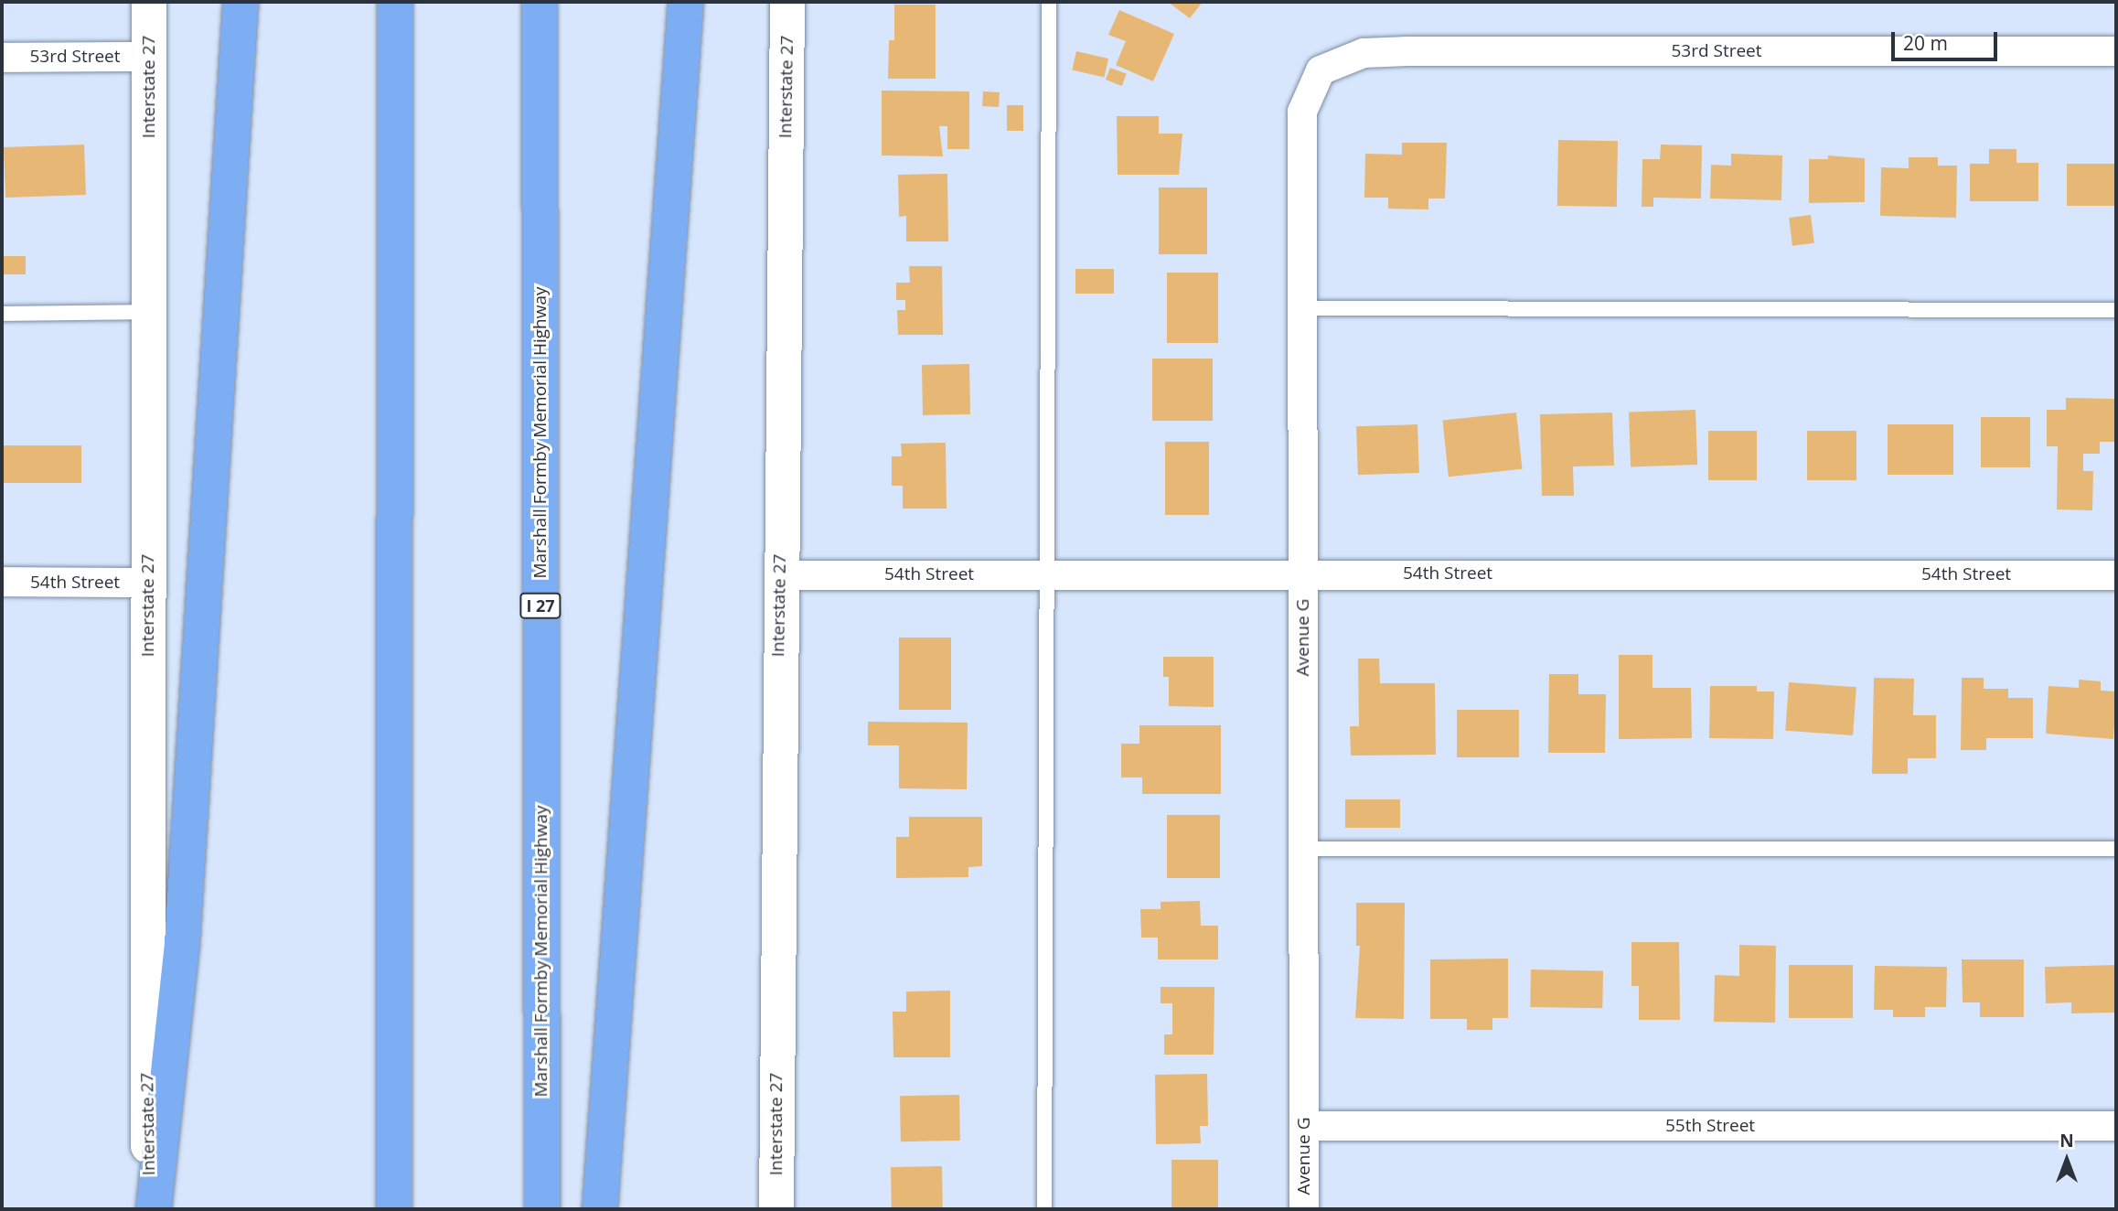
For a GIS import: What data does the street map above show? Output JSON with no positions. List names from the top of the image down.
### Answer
{
  "streets": {
    "highway": ["Marshall Formby Memorial Highway", "I 27"],
    "main road": ["Interstate 27"],
    "street": [
      "53rd Street",
      "54th Street",
      "Avenue G",
      "55th Street"
    ]
  },
  "crossings": [
    ["53rd Street", "Interstate 27"],
    ["53rd Street", "Avenue G"],
    ["Interstate 27", "54th Street"],
    ["54th Street", "Avenue G"],
    ["Avenue G", "55th Street"]
  ],
  "scale_bar": "20 m",
  "north": "top"
}
